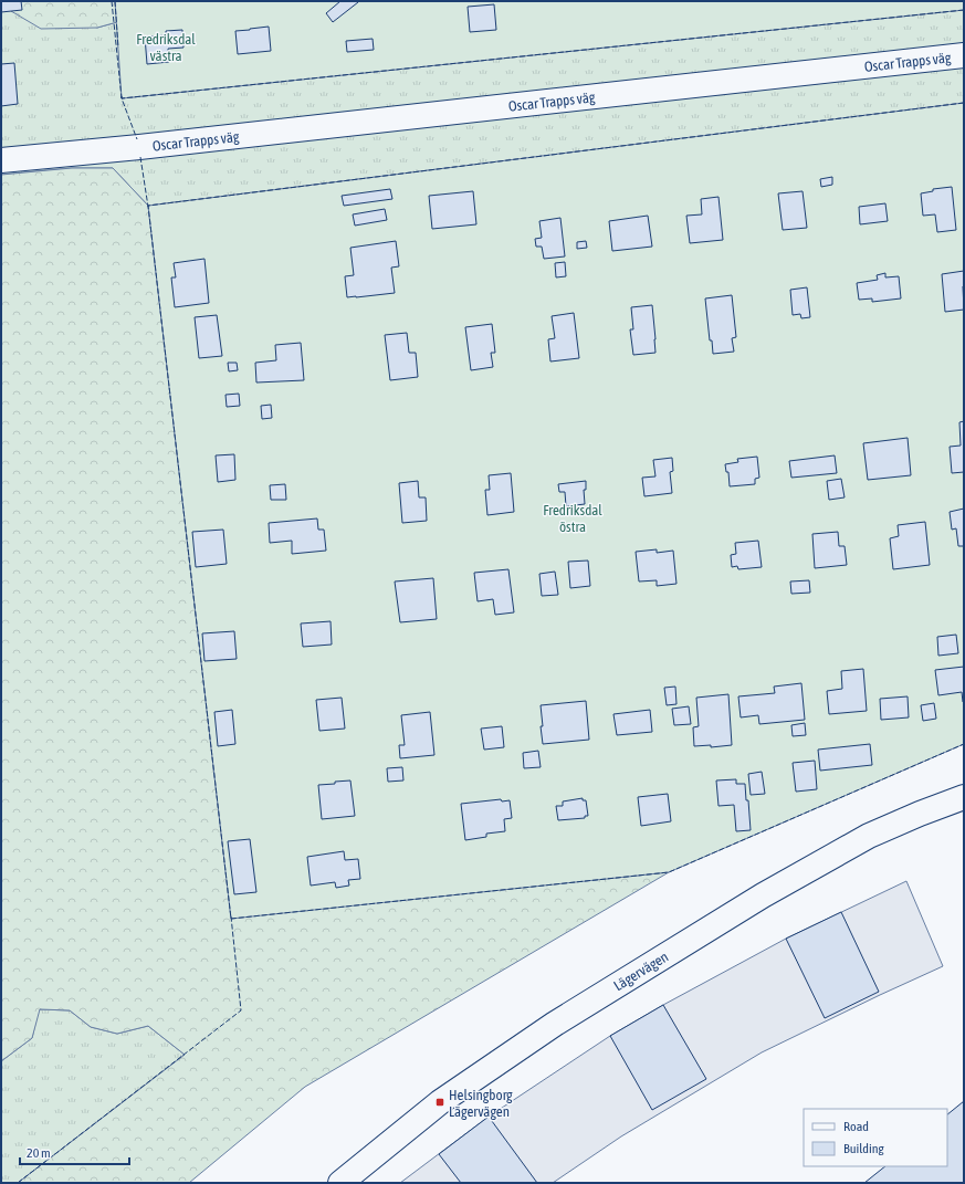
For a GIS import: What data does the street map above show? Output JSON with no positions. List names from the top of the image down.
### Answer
{
  "streets": {
    "street": ["Oscar Trapps väg", "Lägervägen"]
  },
  "parks": ["Fredriksdal västra", "Fredriksdal östra"],
  "places": {
    "transit": ["Helsingborg Lägervägen"]
  },
  "legend": ["Road", "Building"],
  "scale_bar": "20 m"
}
